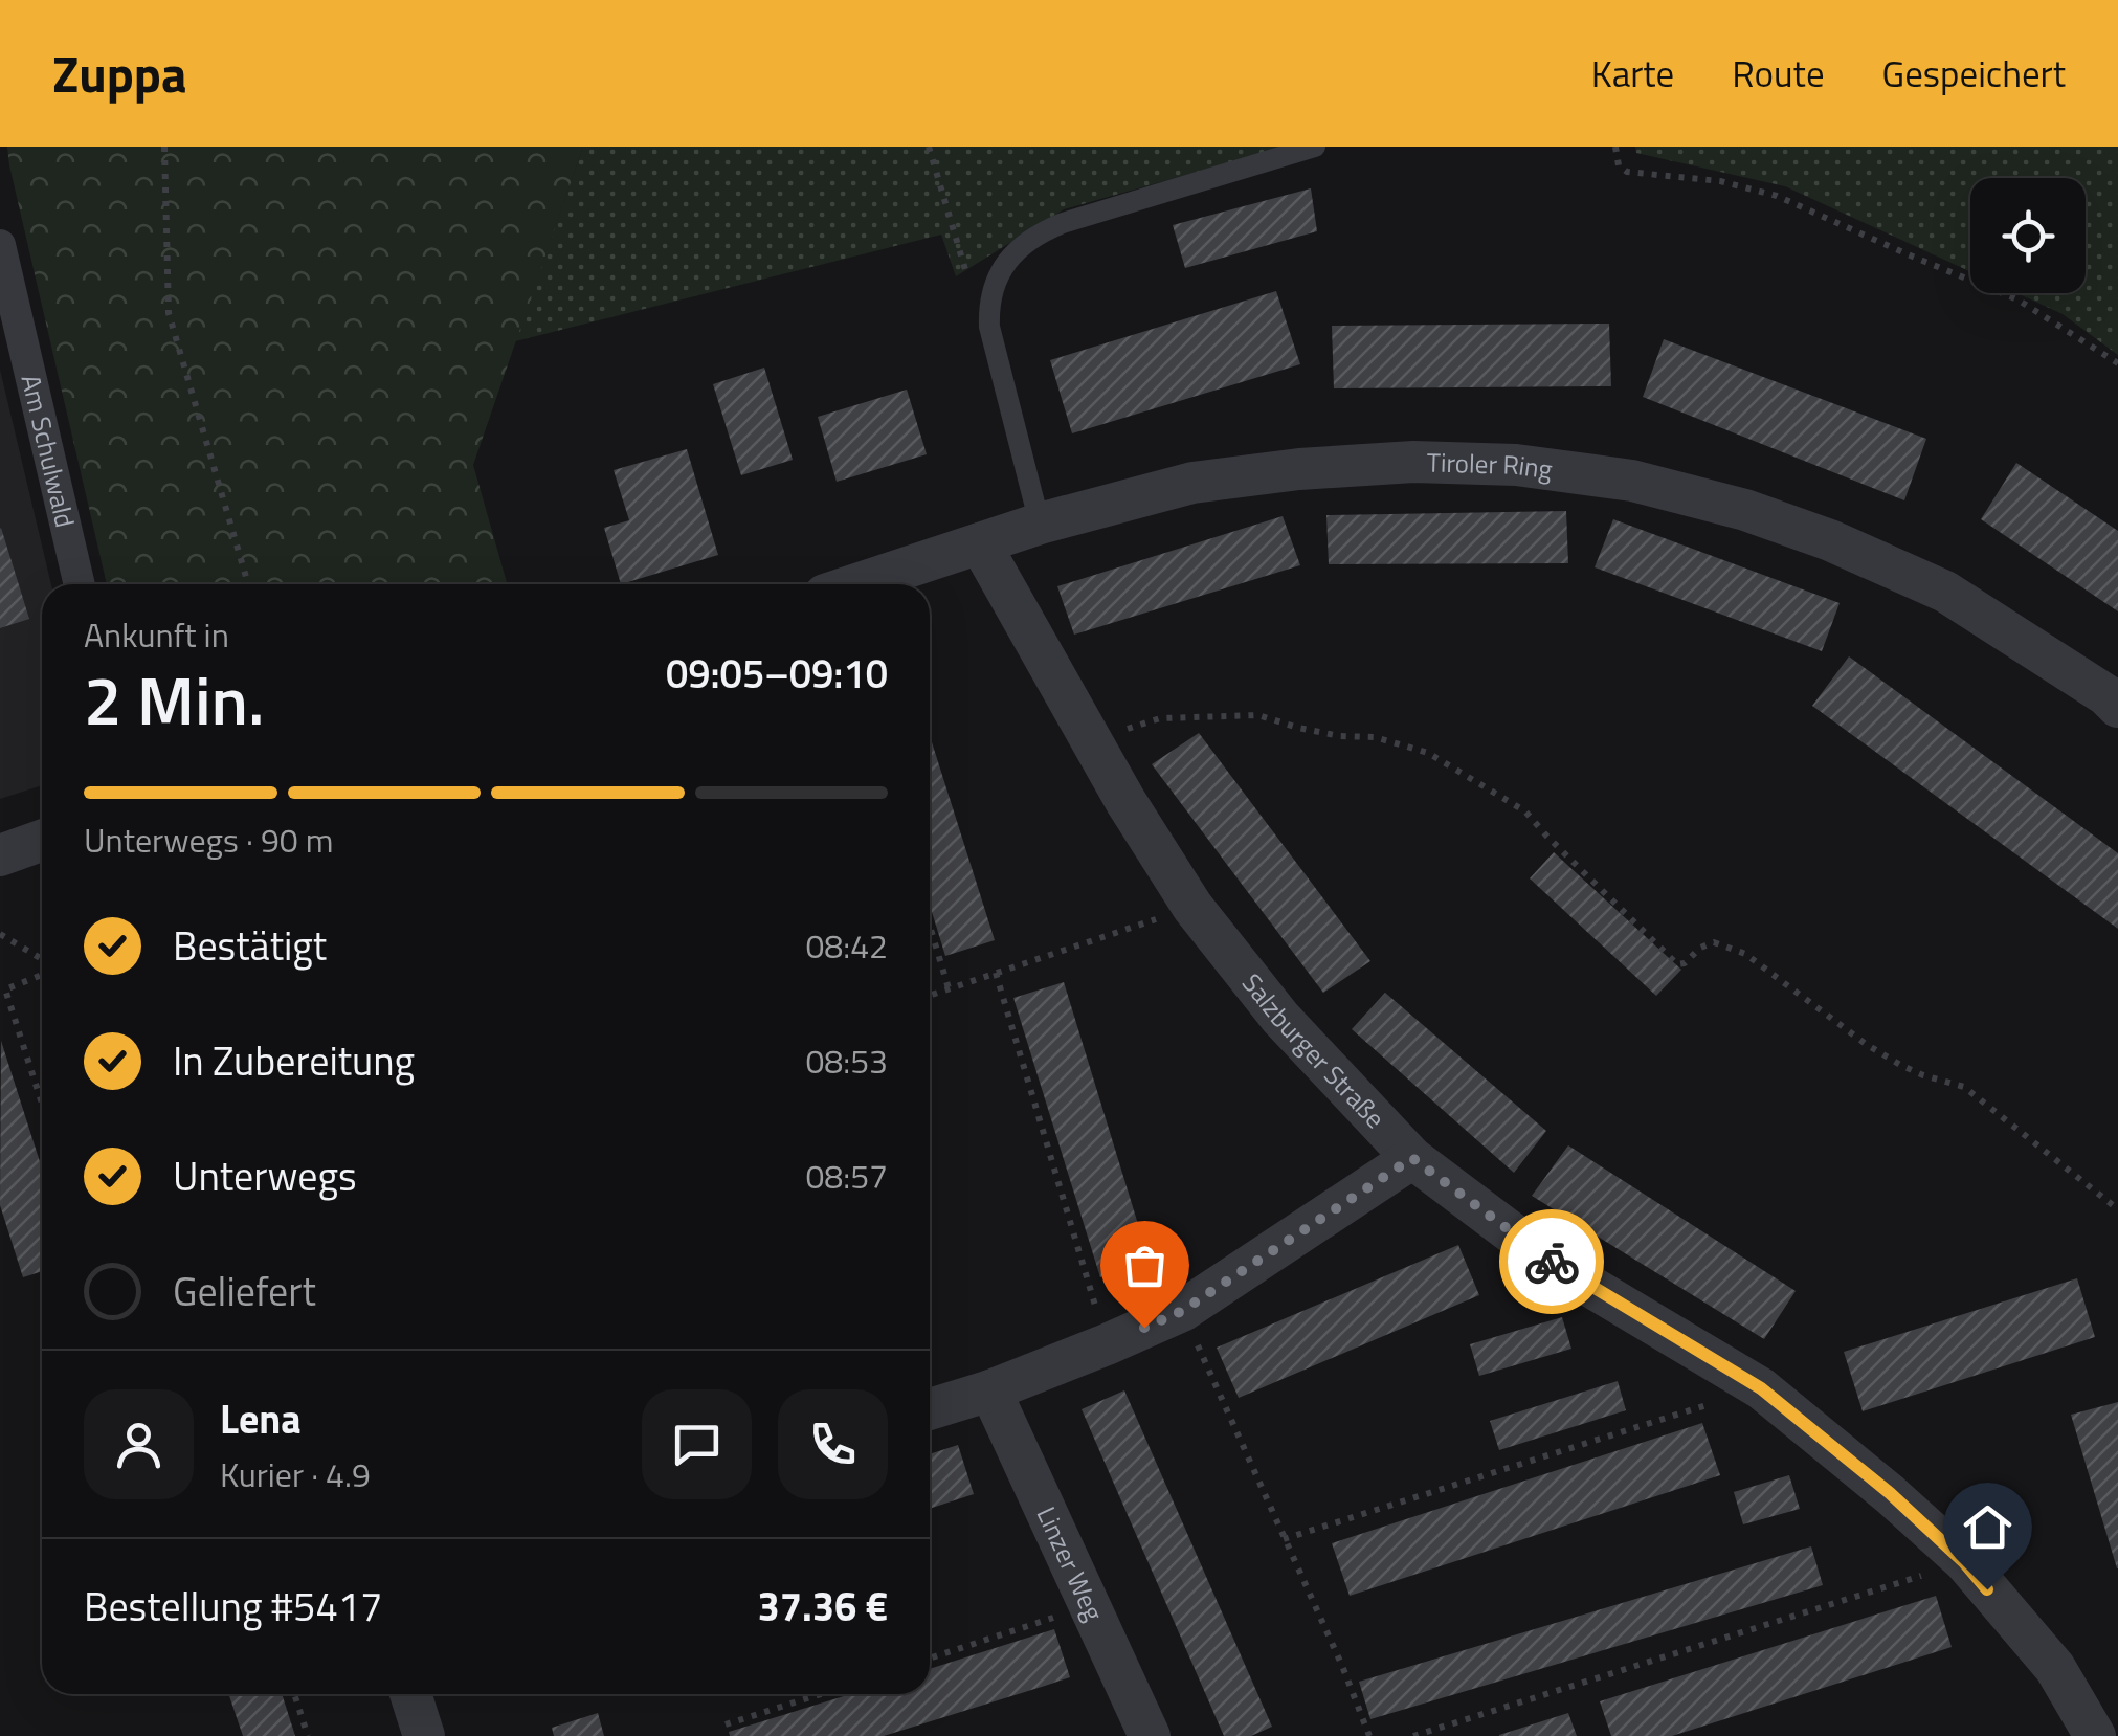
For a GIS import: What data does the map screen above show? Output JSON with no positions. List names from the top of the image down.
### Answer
{
  "streets": {
    "street": [
      "Am Schulwald",
      "Tiroler Ring",
      "Salzburger Straße",
      "Linzer Weg"
    ]
  },
  "crossings": [
    ["Tiroler Ring", "Salzburger Straße"]
  ],
  "page": {
    "header": "Zuppa",
    "nav": ["Karte", "Route", "Gespeichert"],
    "heading": ["2 Min.", "Ankunft in", "09:05–09:10"],
    "panel": [
      "Lena",
      "Kurier · 4.9",
      "Bestellung #5417",
      "37.36 €"
    ],
    "bar": "Unterwegs · 90 m",
    "list": [
      ["Bestätigt", "08:42"],
      ["In Zubereitung", "08:53"],
      ["Unterwegs", "08:57"],
      "Geliefert"
    ]
  }
}
